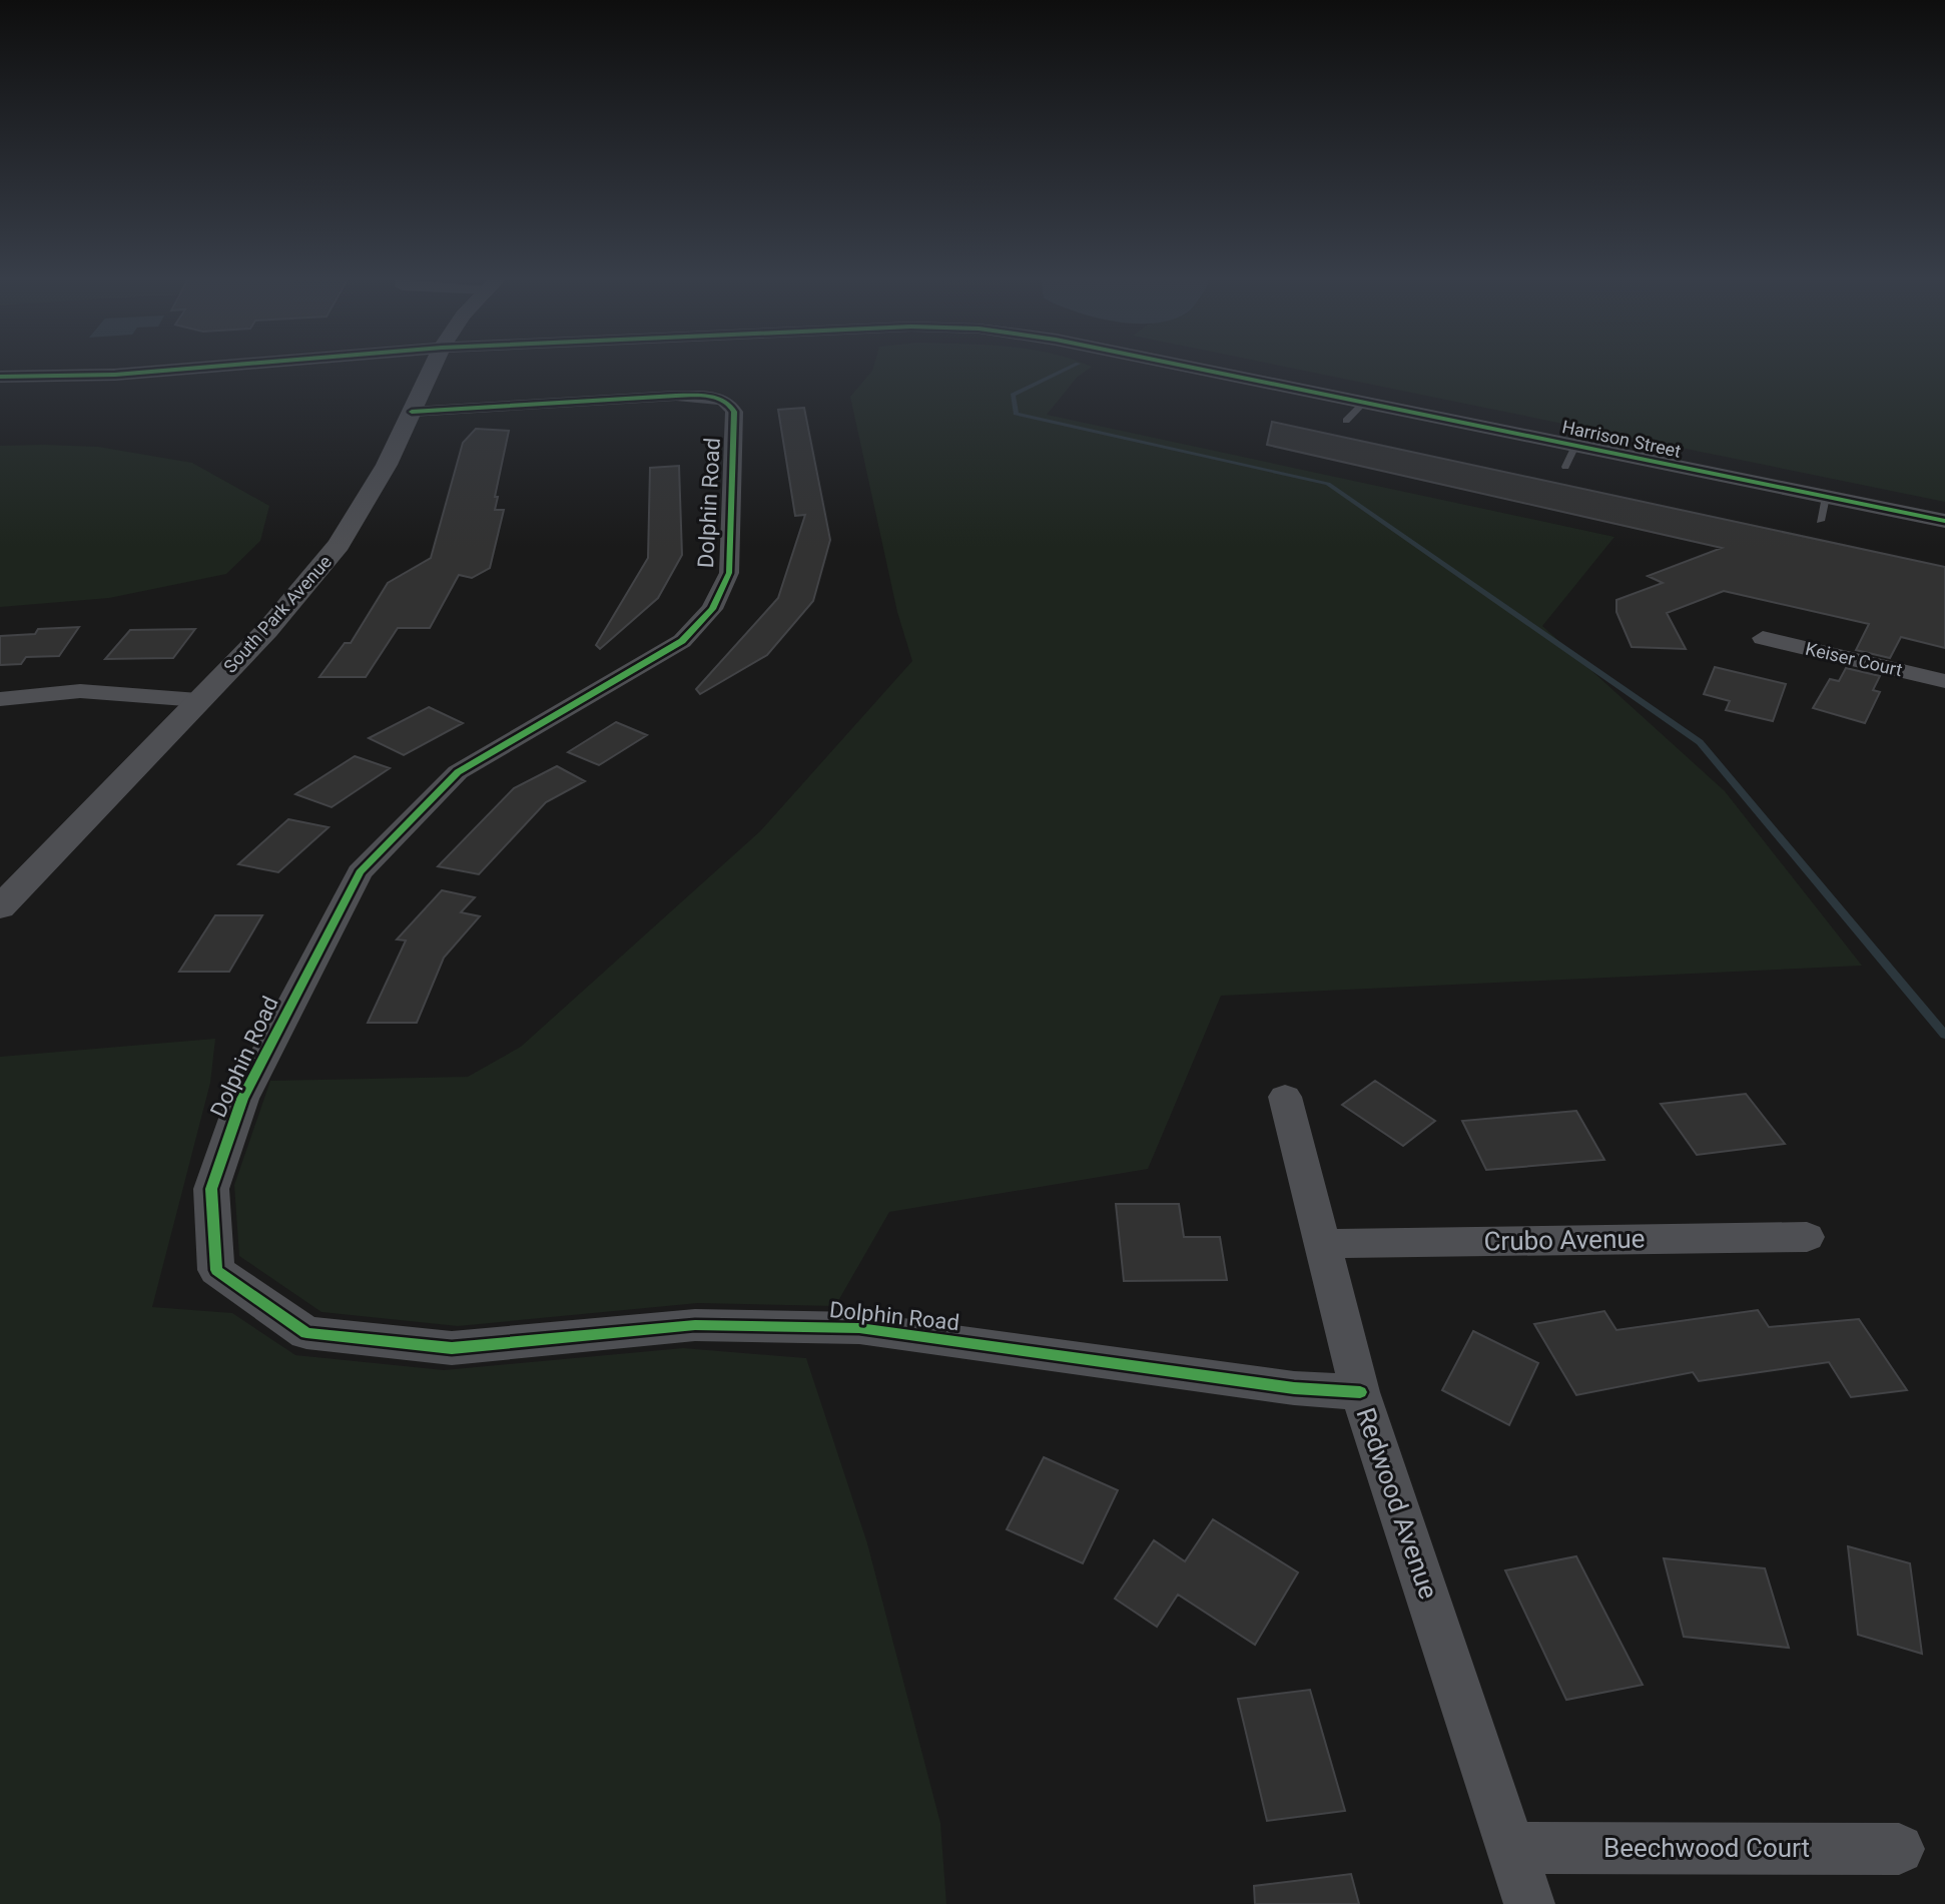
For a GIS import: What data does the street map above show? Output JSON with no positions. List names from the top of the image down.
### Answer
{
  "streets": {
    "street": [
      "Harrison Street",
      "Dolphin Road",
      "South Park Avenue",
      "Keiser Court",
      "Crubo Avenue",
      "Redwood Avenue",
      "Beechwood Court"
    ]
  },
  "crossings": [
    ["Dolphin Road", "South Park Avenue"],
    ["Dolphin Road", "Redwood Avenue"],
    ["Crubo Avenue", "Redwood Avenue"],
    ["Redwood Avenue", "Beechwood Court"]
  ]
}
